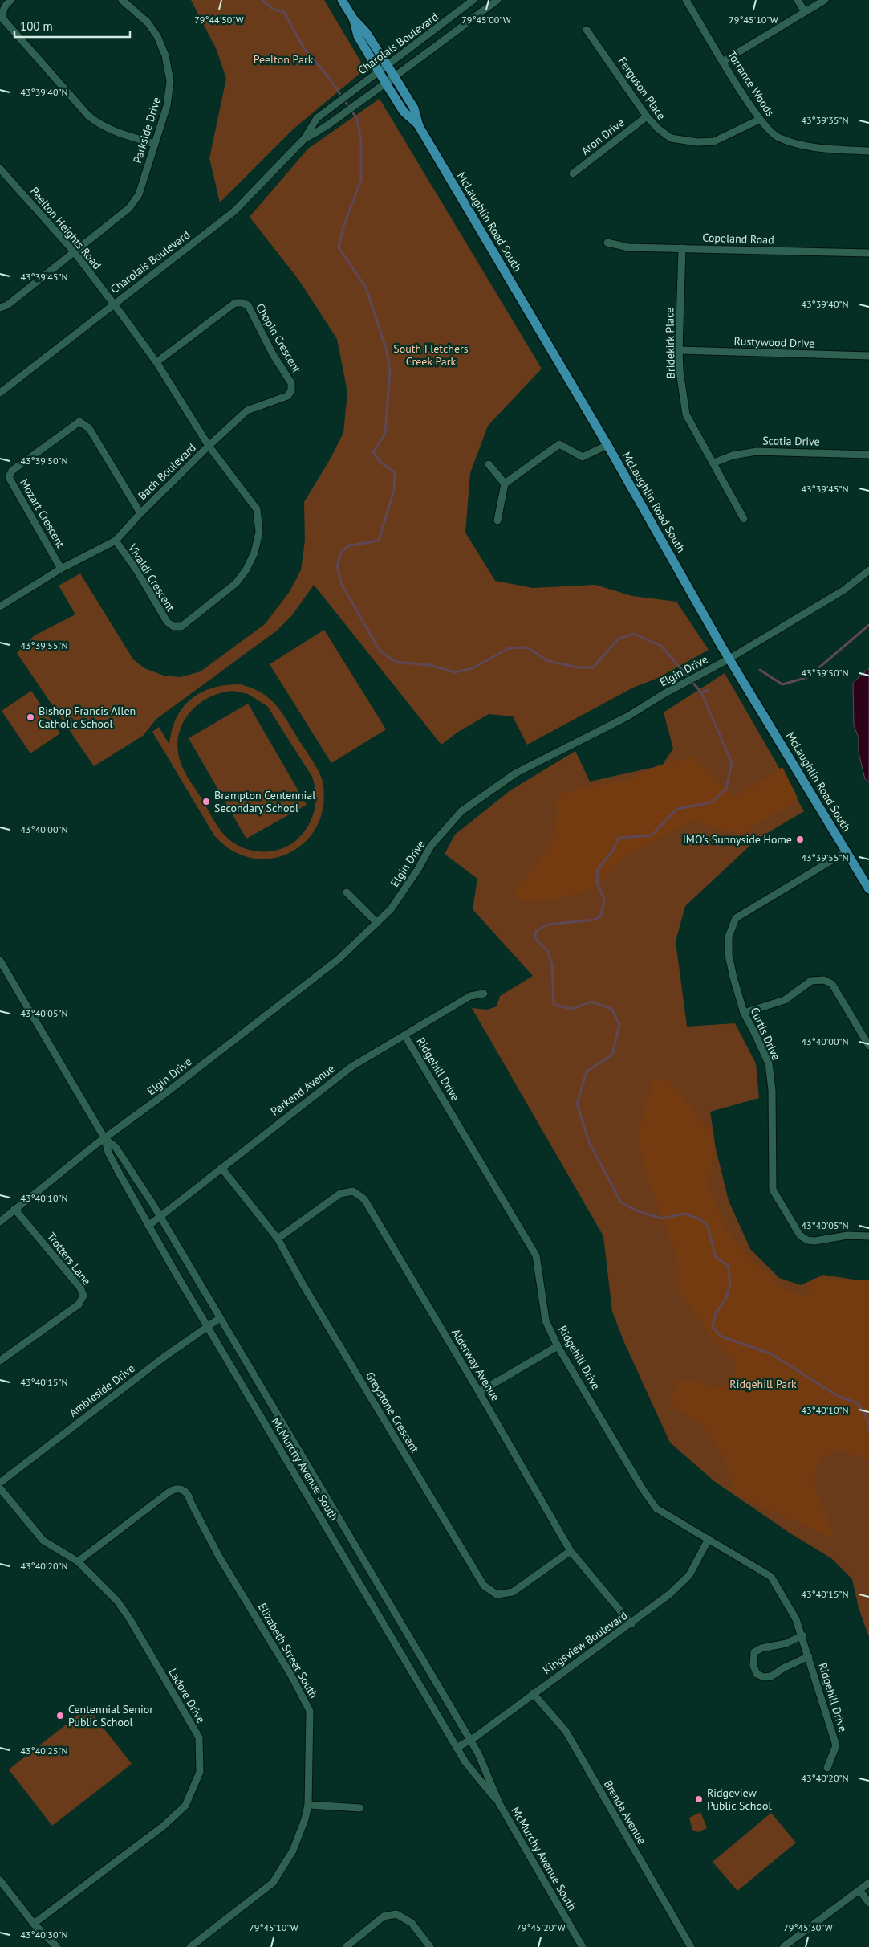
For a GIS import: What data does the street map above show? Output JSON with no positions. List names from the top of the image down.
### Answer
{
  "streets": {
    "main road": ["McLaughlin Road South"],
    "street": [
      "Charolais Boulevard",
      "Torrance Woods",
      "Ferguson Place",
      "Parkside Drive",
      "Aron Drive",
      "Peelton Heights Road",
      "Copeland Road",
      "Chopin Crescent",
      "Rustywood Drive",
      "Bridekirk Place",
      "Scotia Drive",
      "Bach Boulevard",
      "Mozart Crescent",
      "Vivaldi Crescent",
      "Elgin Drive",
      "Curtis Drive",
      "Ridgehill Drive",
      "Parkend Avenue",
      "Trotters Lane",
      "Alderway Avenue",
      "Ambleside Drive",
      "Greystone Crescent",
      "McMurchy Avenue South",
      "Kingsview Boulevard",
      "Elizabeth Street South",
      "Ladore Drive",
      "Brenda Avenue"
    ]
  },
  "crossings": [
    ["Charolais Boulevard", "McLaughlin Road South"],
    ["Charolais Boulevard", "Peelton Heights Road"],
    ["Charolais Boulevard", "Bach Boulevard"],
    ["Torrance Woods", "Ferguson Place"],
    ["Ferguson Place", "Aron Drive"],
    ["Parkside Drive", "Peelton Heights Road"],
    ["McLaughlin Road South", "Elgin Drive"],
    ["McLaughlin Road South", "Curtis Drive"],
    ["Peelton Heights Road", "Bach Boulevard"],
    ["Copeland Road", "Bridekirk Place"],
    ["Chopin Crescent", "Bach Boulevard"],
    ["Chopin Crescent", "Vivaldi Crescent"],
    ["Rustywood Drive", "Bridekirk Place"],
    ["Bridekirk Place", "Scotia Drive"],
    ["Bach Boulevard", "Mozart Crescent"],
    ["Bach Boulevard", "Vivaldi Crescent"],
    ["Elgin Drive", "Trotters Lane"],
    ["Elgin Drive", "McMurchy Avenue South"],
    ["Ridgehill Drive", "Parkend Avenue"],
    ["Ridgehill Drive", "Kingsview Boulevard"],
    ["Parkend Avenue", "Greystone Crescent"],
    ["Parkend Avenue", "McMurchy Avenue South"],
    ["Alderway Avenue", "Greystone Crescent"],
    ["Alderway Avenue", "Kingsview Boulevard"],
    ["Ambleside Drive", "McMurchy Avenue South"],
    ["McMurchy Avenue South", "Kingsview Boulevard"],
    ["Kingsview Boulevard", "Brenda Avenue"],
    ["Elizabeth Street South", "Ladore Drive"]
  ],
  "parks": ["Peelton Park", "South Fletchers Creek Park", "Ridgehill Park"],
  "places": [
    "Bishop Francis Allen Catholic School",
    "Brampton Centennial Secondary School",
    "IMO's Sunnyside Home",
    "Centennial Senior Public School",
    "Ridgeview Public School"
  ],
  "scale_bar": "100 m",
  "coordinates": [
    "79°44'50\"W",
    "79°45'00\"W",
    "79°45'10\"W",
    "43°39'40\"N",
    "43°39'35\"N",
    "43°39'45\"N",
    "43°39'50\"N",
    "43°39'55\"N",
    "43°40'00\"N",
    "43°40'05\"N",
    "43°40'10\"N",
    "43°40'15\"N",
    "43°40'20\"N",
    "43°40'25\"N",
    "79°45'20\"W",
    "79°45'30\"W",
    "43°40'30\"N"
  ]
}
